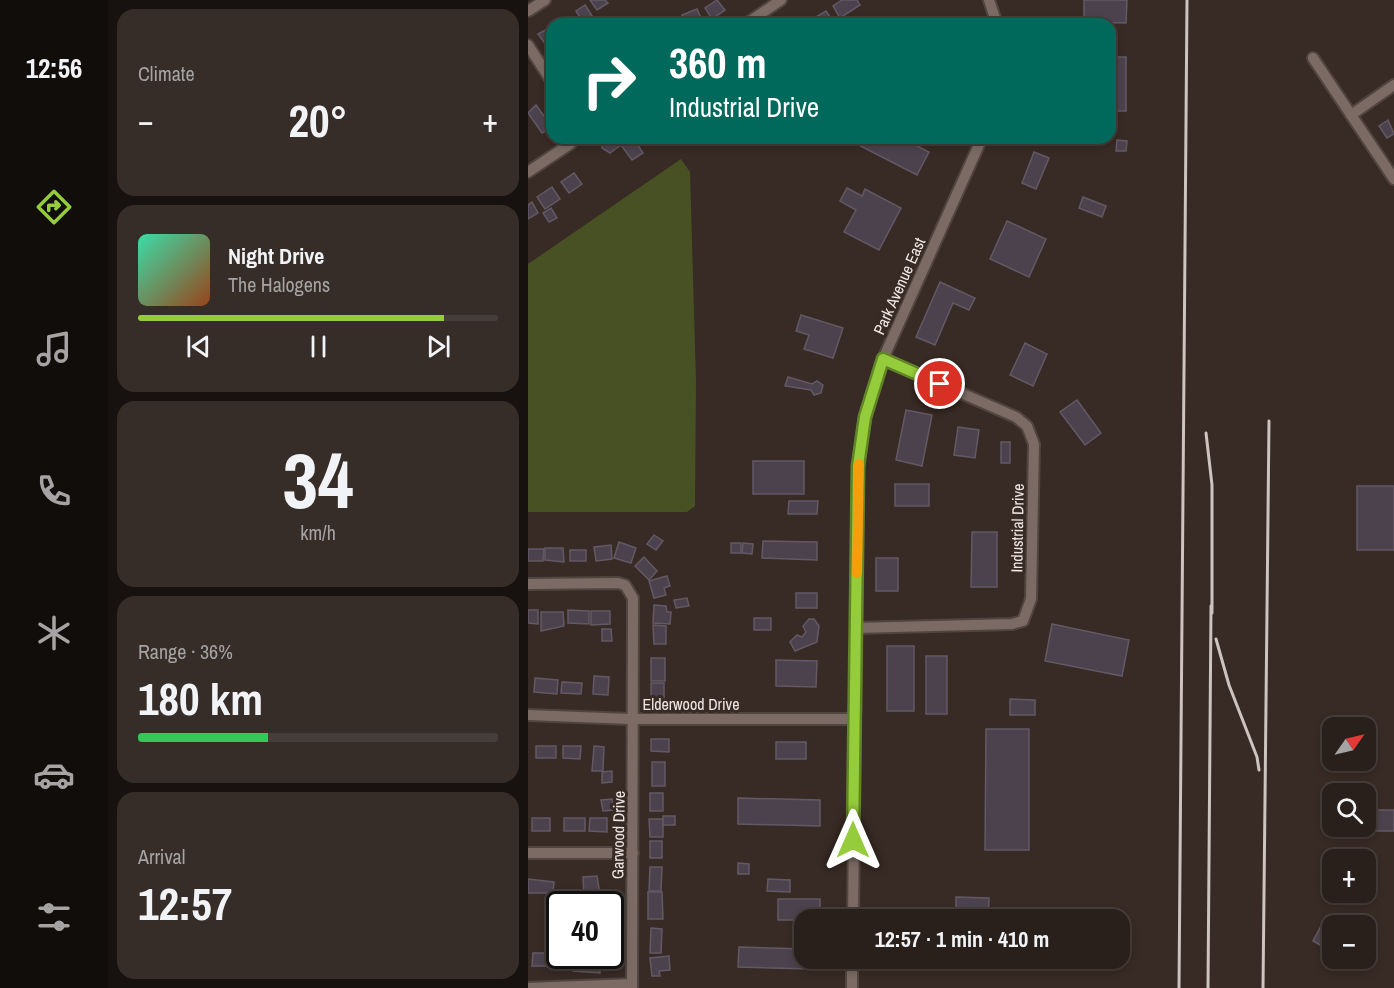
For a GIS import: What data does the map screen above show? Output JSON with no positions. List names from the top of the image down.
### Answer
{
  "streets": {
    "street": [
      "Park Avenue East",
      "Industrial Drive",
      "Elderwood Drive",
      "Garwood Drive"
    ]
  },
  "crossings": [
    ["Park Avenue East", "Industrial Drive"],
    ["Park Avenue East", "Elderwood Drive"],
    ["Elderwood Drive", "Garwood Drive"]
  ],
  "north": "top right",
  "page": {
    "tabs": "12:56",
    "tile": [
      "Climate",
      ["34", "km/h"],
      ["Range · 36%", "180 km"],
      ["Arrival", "12:57"]
    ],
    "turn": ["360 m", "Industrial Drive"],
    "heat": ["−", "20°", "+"],
    "song": ["Night Drive", "The Halogens"],
    "map_buttons": ["+", "−"],
    "limit": "40",
    "trip": "12:57 · 1 min · 410 m"
  }
}
